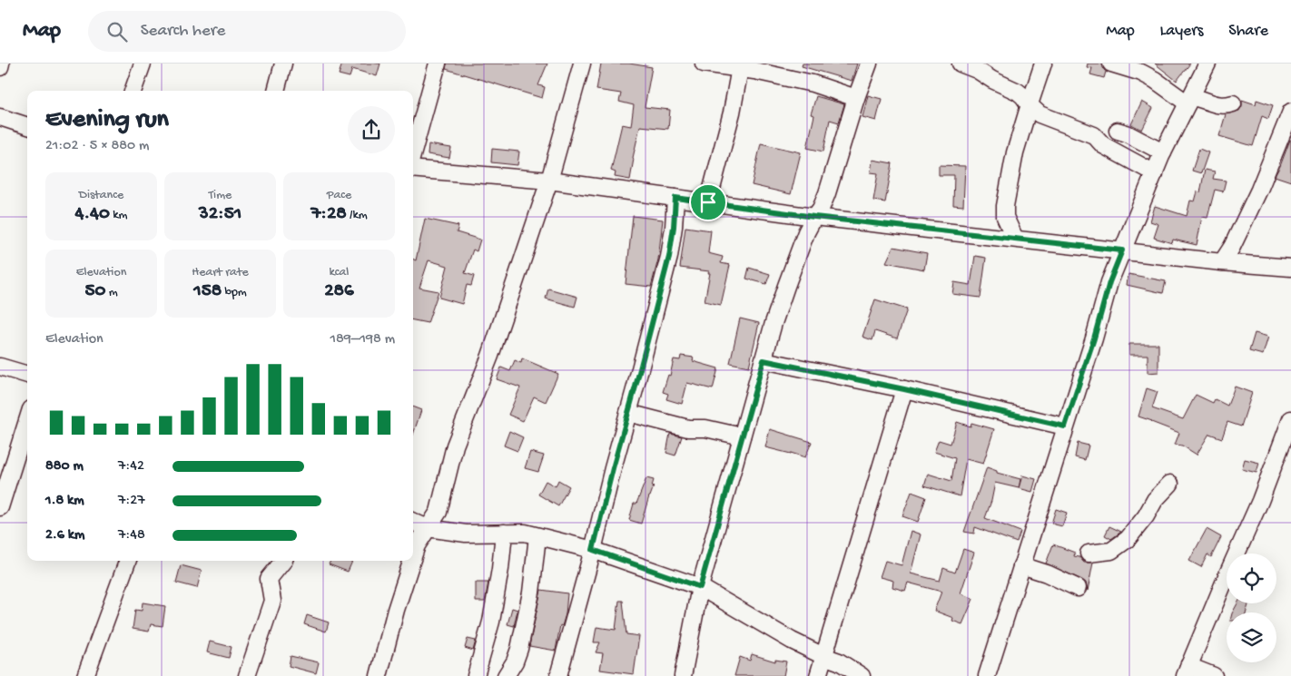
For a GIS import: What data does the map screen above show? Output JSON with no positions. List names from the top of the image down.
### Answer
{
  "page": {
    "header": "Map",
    "search": "Search here",
    "nav": ["Map", "Layers", "Share"],
    "heading": ["Evening run", "21:02 · 5 × 880 m"],
    "stats": [
      ["Distance", "4.40 km"],
      ["Time", "32:51"],
      ["Pace", "7:28 /km"],
      ["Elevation", "50 m"],
      ["Heart rate", "158 bpm"],
      ["kcal", "286"]
    ],
    "chart": ["Elevation", "189–198 m"],
    "list": [
      {
        "name": "880 m",
        "note": "7:42"
      },
      {
        "name": "1.8 km",
        "note": "7:27"
      },
      {
        "name": "2.6 km",
        "note": "7:48"
      }
    ]
  }
}
